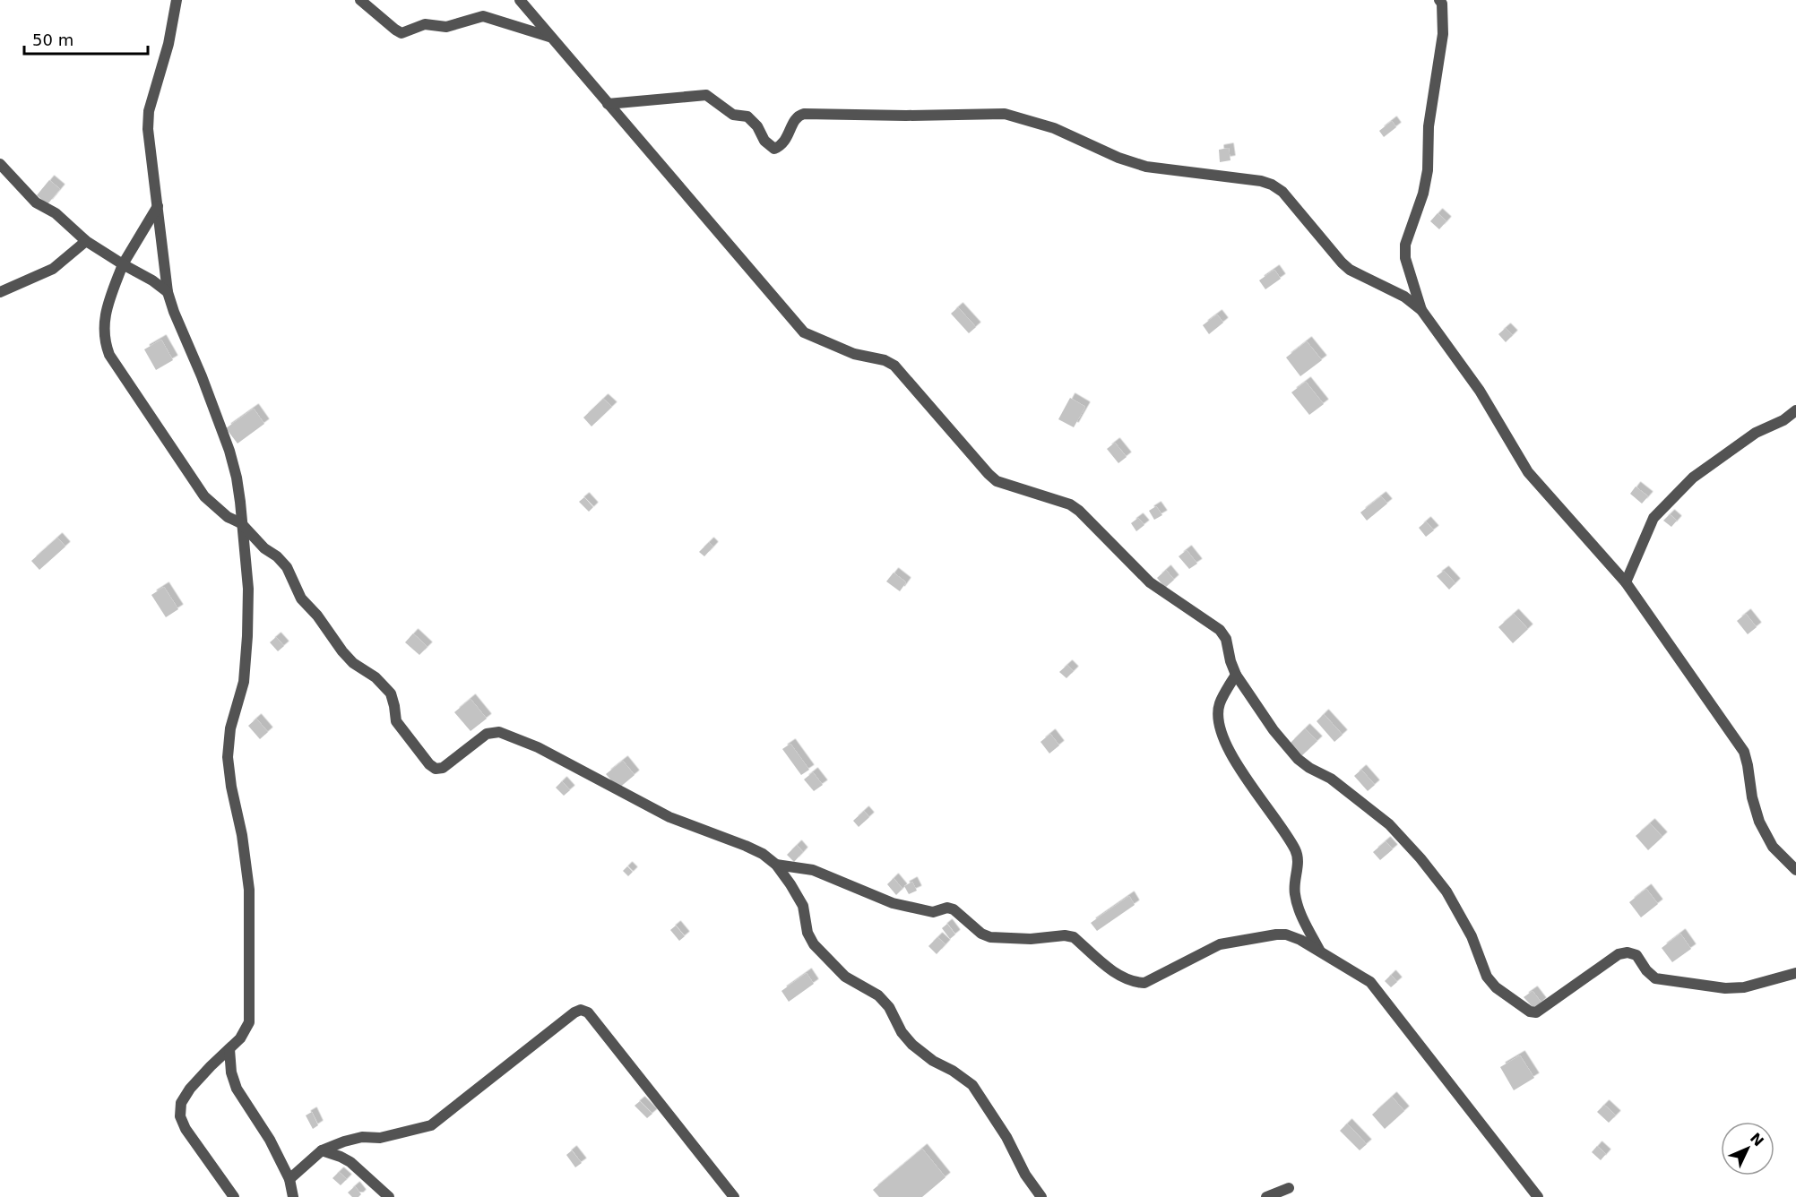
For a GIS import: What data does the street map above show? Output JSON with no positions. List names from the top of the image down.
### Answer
{
  "scale_bar": "50 m",
  "north": "top right"
}
